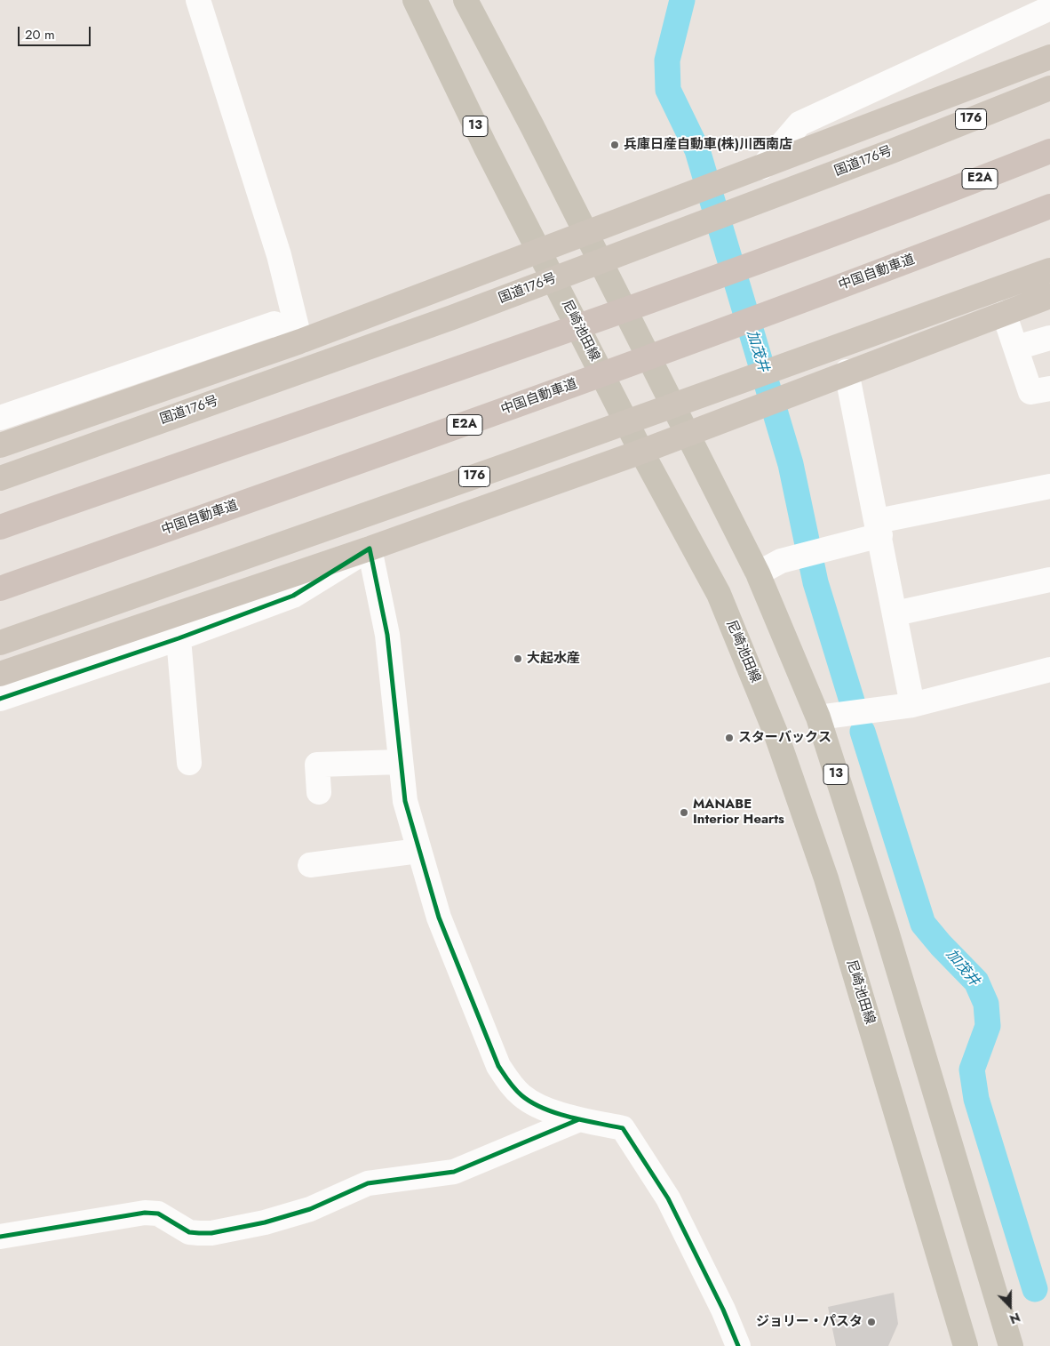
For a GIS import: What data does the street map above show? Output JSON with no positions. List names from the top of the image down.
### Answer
{
  "streets": {
    "highway": [
      "176",
      "国道176号",
      "E2A",
      "中国自動車道"
    ],
    "main road": ["13", "尼崎池田線"]
  },
  "water": ["加茂井"],
  "places": [
    "兵庫日産自動車(株)川西南店",
    "大起水産",
    "スターバックス",
    "MANABE Interior Hearts",
    "ジョリー・パスタ"
  ],
  "scale_bar": "20 m",
  "north": "bottom"
}
